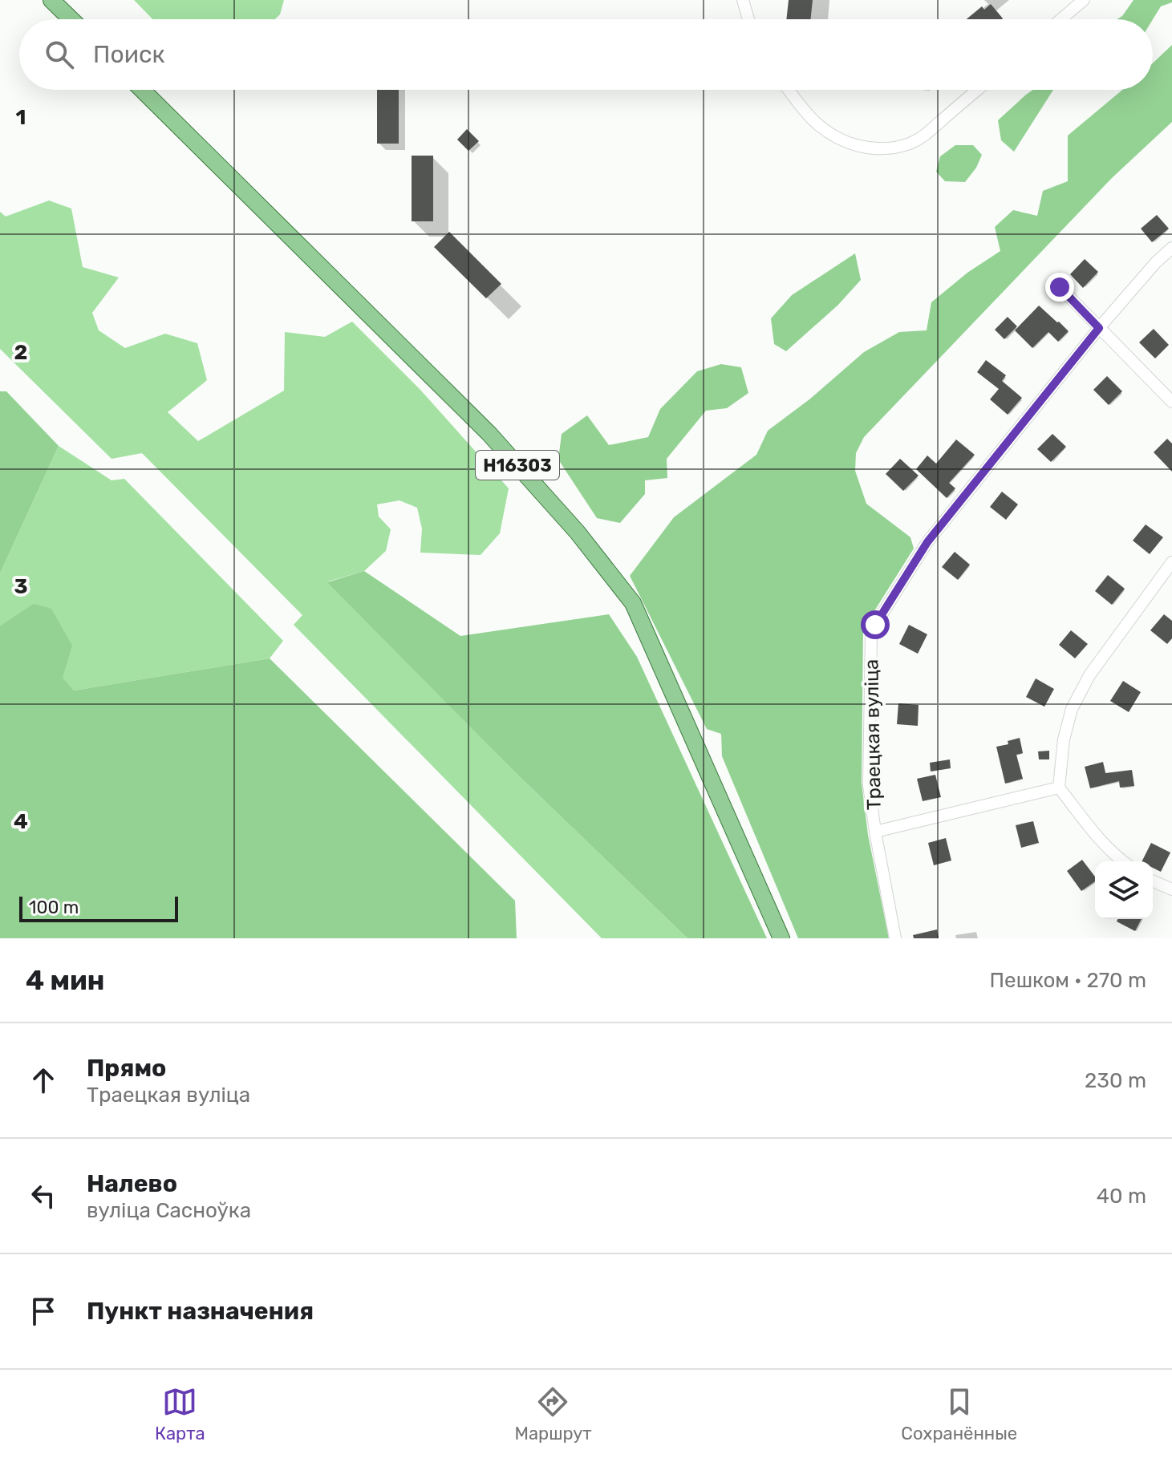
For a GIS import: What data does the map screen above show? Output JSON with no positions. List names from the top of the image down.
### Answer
{
  "streets": {
    "main road": ["Н16303"],
    "street": ["Траецкая вуліца"]
  },
  "scale_bar": "100 m",
  "page": {
    "search": "Поиск",
    "scale": "100 m",
    "heading": ["4 мин", "Пешком · 270 m"],
    "list": [
      ["Прямо", "Траецкая вуліца", "230 m"],
      ["Налево", "вуліца Сасноўка", "40 m"],
      "Пункт назначения"
    ],
    "nav": ["Карта", "Маршрут", "Сохранённые"]
  },
  "grid": {
    "rows": [
      "1",
      "2",
      "3",
      "4"
    ]
  }
}
